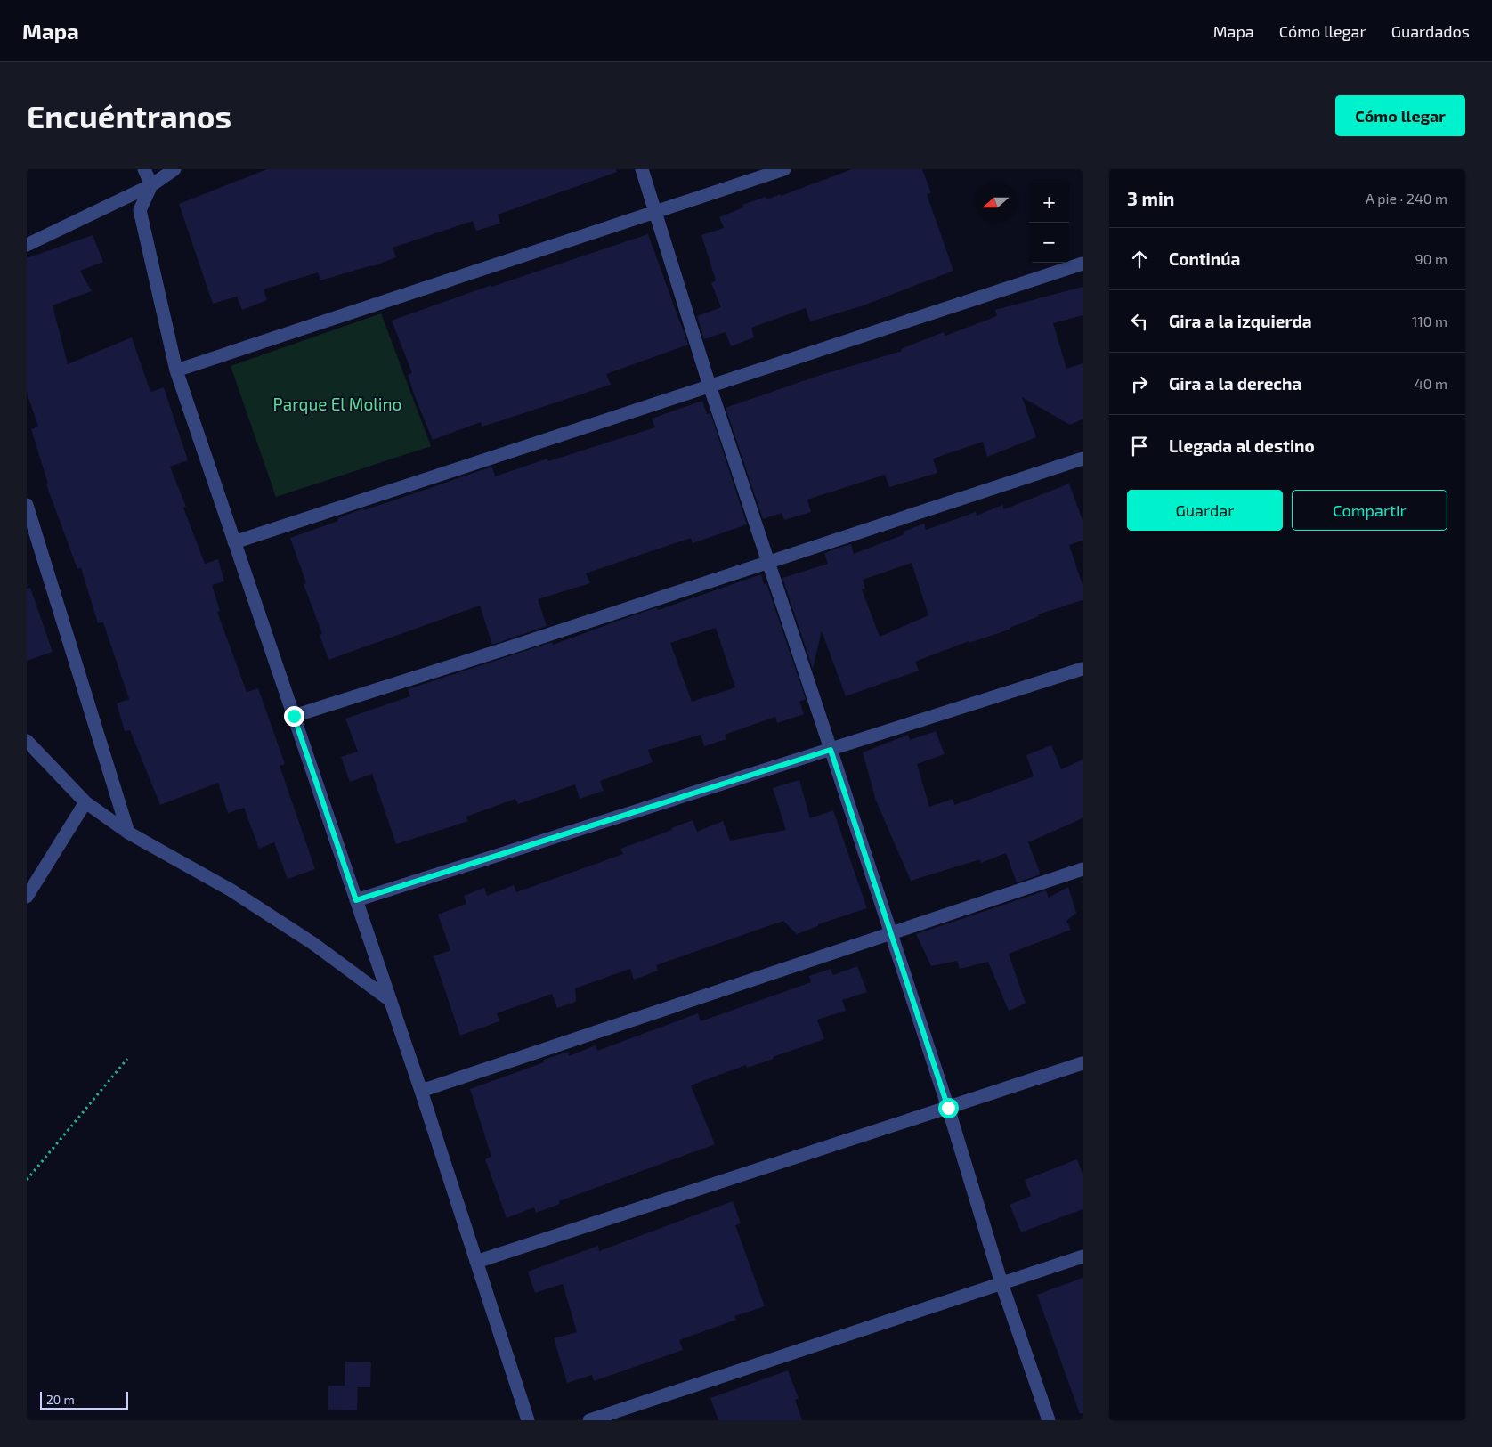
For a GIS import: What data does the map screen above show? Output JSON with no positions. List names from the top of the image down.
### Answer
{
  "parks": ["Parque El Molino"],
  "scale_bar": "20 m",
  "north": "left",
  "page": {
    "header": "Mapa",
    "nav": ["Mapa", "Cómo llegar", "Guardados"],
    "buttons": [
      "Cómo llegar",
      ["Guardar", "Compartir"]
    ],
    "title": "Encuéntranos",
    "heading": ["3 min", "A pie · 240 m"],
    "map_buttons": ["+", "−"],
    "list": [
      ["Continúa", "90 m"],
      ["Gira a la izquierda", "110 m"],
      ["Gira a la derecha", "40 m"],
      "Llegada al destino"
    ],
    "scale": "20 m"
  }
}
